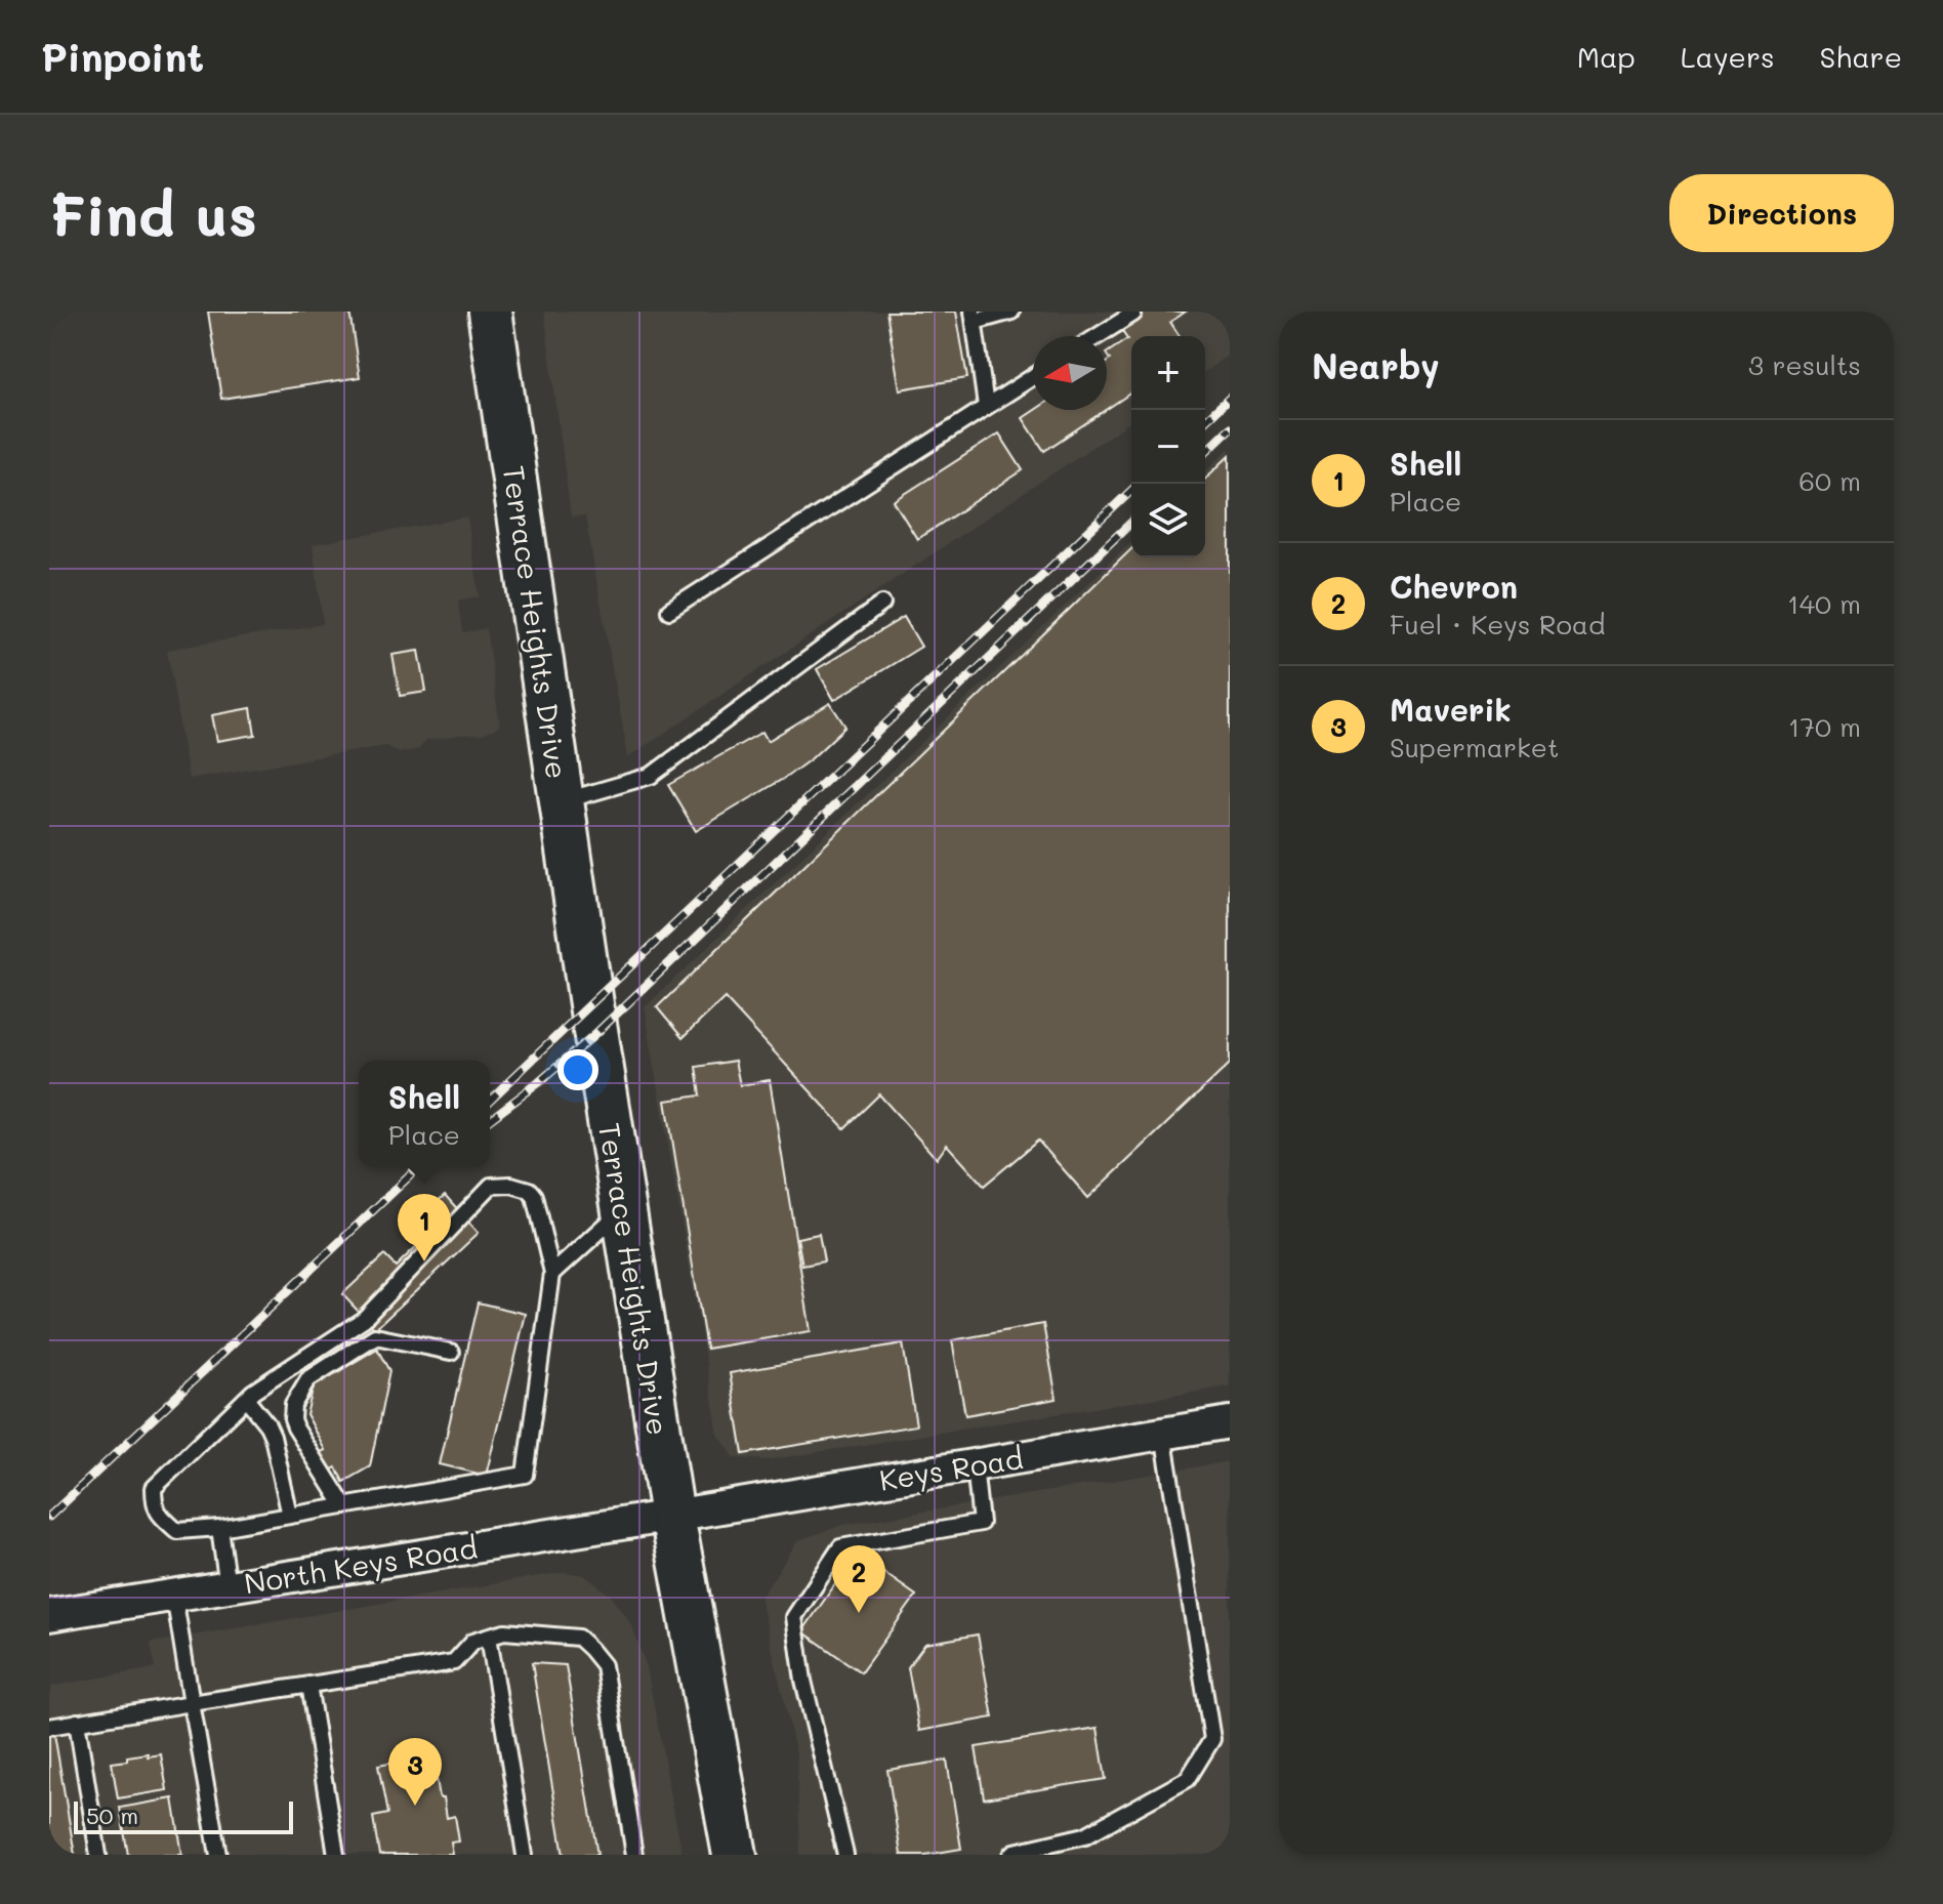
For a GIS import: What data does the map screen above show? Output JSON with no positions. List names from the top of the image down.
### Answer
{
  "streets": {
    "main road": ["Terrace Heights Drive"],
    "street": ["Keys Road", "North Keys Road"]
  },
  "crossings": [
    ["Terrace Heights Drive", "Keys Road"],
    ["Terrace Heights Drive", "North Keys Road"],
    ["Keys Road", "North Keys Road"]
  ],
  "scale_bar": "50 m",
  "north": "left",
  "page": {
    "header": "Pinpoint",
    "nav": ["Map", "Layers", "Share"],
    "buttons": "Directions",
    "title": "Find us",
    "heading": ["Nearby", "3 results"],
    "map_buttons": ["+", "−"],
    "list": [
      {
        "mark": "1",
        "name": "Shell",
        "note": "Place",
        "value": "60 m"
      },
      {
        "mark": "2",
        "name": "Chevron",
        "note": "Fuel · Keys Road",
        "value": "140 m"
      },
      {
        "mark": "3",
        "name": "Maverik",
        "note": "Supermarket",
        "value": "170 m"
      }
    ],
    "popup": ["Shell", "Place"],
    "pins": ["1", "2", "3"],
    "scale": "50 m"
  }
}
